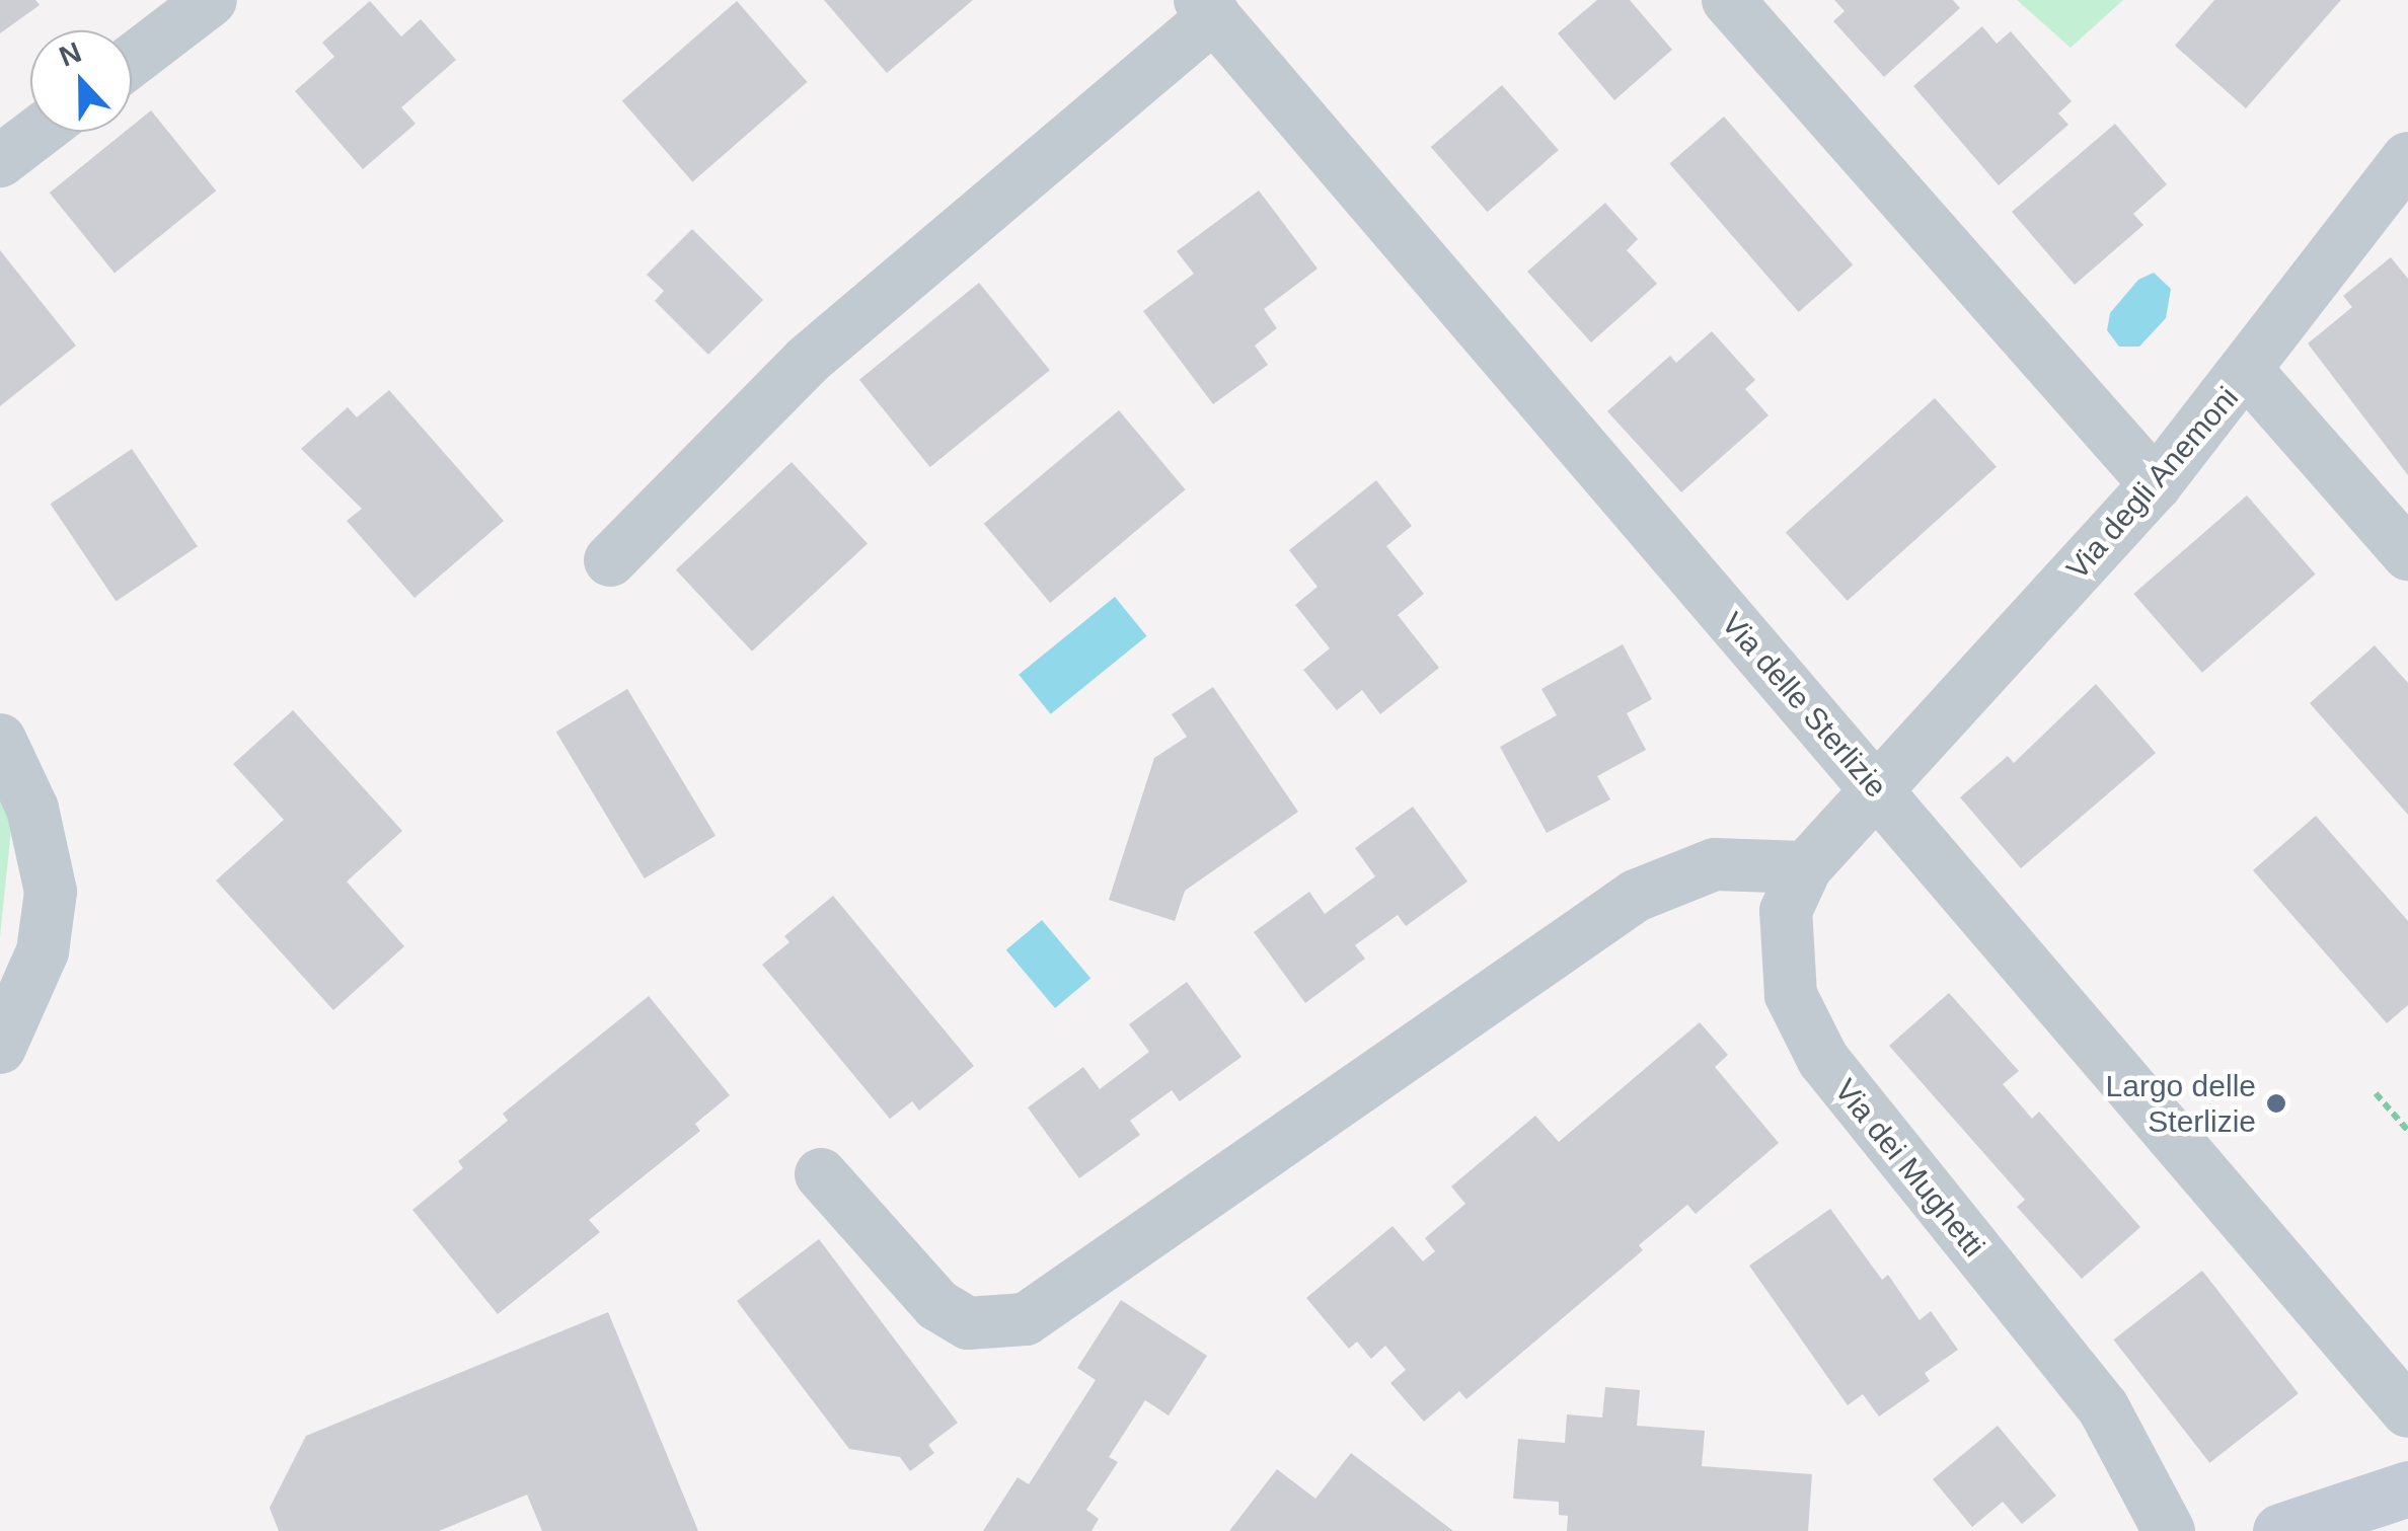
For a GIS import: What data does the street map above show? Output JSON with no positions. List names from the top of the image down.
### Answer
{
  "streets": {
    "street": ["Via degli Anemoni", "Via delle Sterlizie", "Via dei Mughetti"]
  },
  "crossings": [
    ["Via degli Anemoni", "Via delle Sterlizie"],
    ["Via degli Anemoni", "Via dei Mughetti"],
    ["Via delle Sterlizie", "Via dei Mughetti"]
  ],
  "places": ["Largo delle Sterlizie"],
  "north": "top"
}
